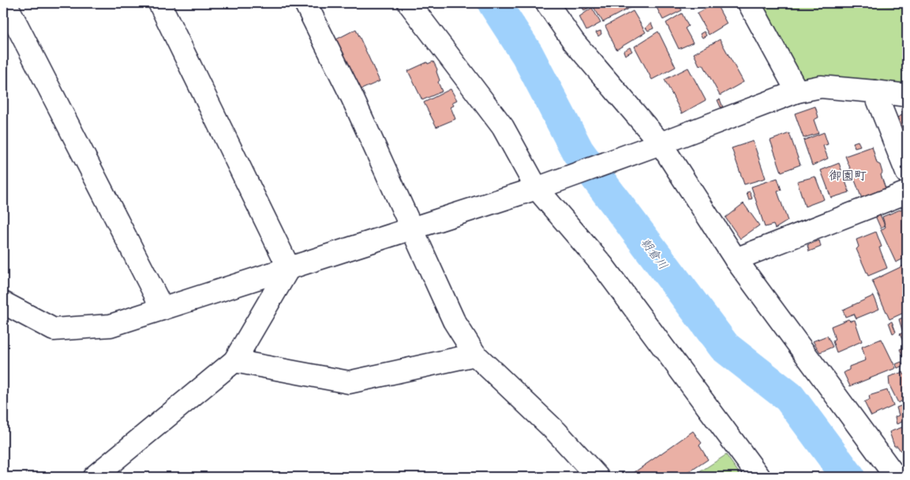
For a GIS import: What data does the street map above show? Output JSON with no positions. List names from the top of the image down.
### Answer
{
  "districts": ["御園町"],
  "water": ["朝倉川"]
}
